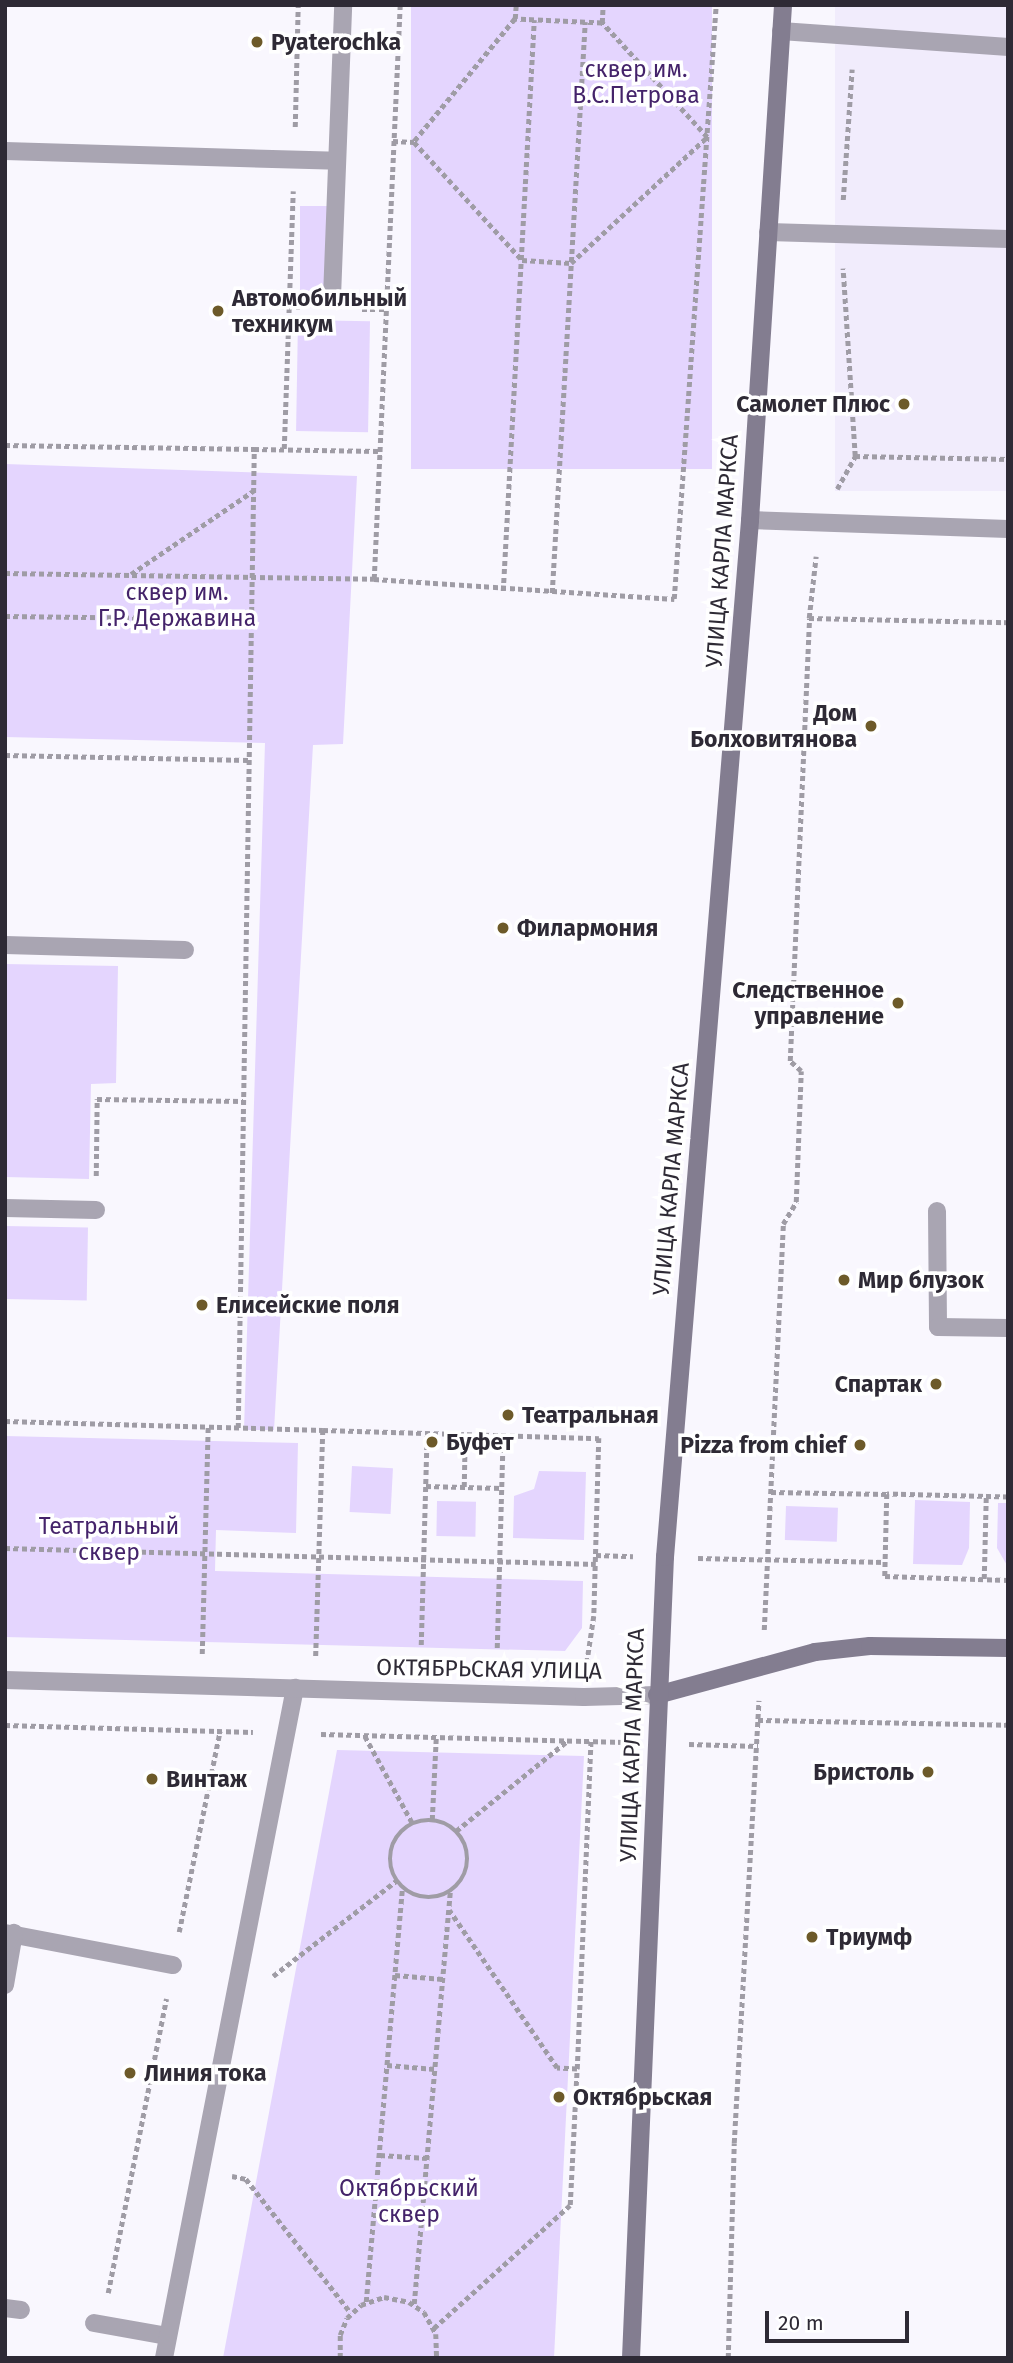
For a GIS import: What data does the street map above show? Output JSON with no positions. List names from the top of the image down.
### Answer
{
  "streets": {
    "main road": ["УЛИЦА КАРЛА МАРКСА", "ОКТЯБРЬСКАЯ УЛИЦА"]
  },
  "crossings": [
    ["УЛИЦА КАРЛА МАРКСА", "ОКТЯБРЬСКАЯ УЛИЦА"]
  ],
  "parks": [
    "сквер им. В.С.Петрова",
    "сквер им. Г.Р. Державина",
    "Театральный сквер",
    "Октябрьский сквер"
  ],
  "places": [
    "Pyaterochka",
    "Автомобильный техникум",
    "Самолет Плюс",
    "Дом Болховитянова",
    "Филармония",
    "Следственное управление",
    "Мир блузок",
    "Елисейские поля",
    "Спартак",
    "Театральная",
    "Буфет",
    "Pizza from chief",
    "Бристоль",
    "Винтаж",
    "Триумф",
    "Линия тока",
    "Октябрьская"
  ],
  "scale_bar": "20 m"
}
